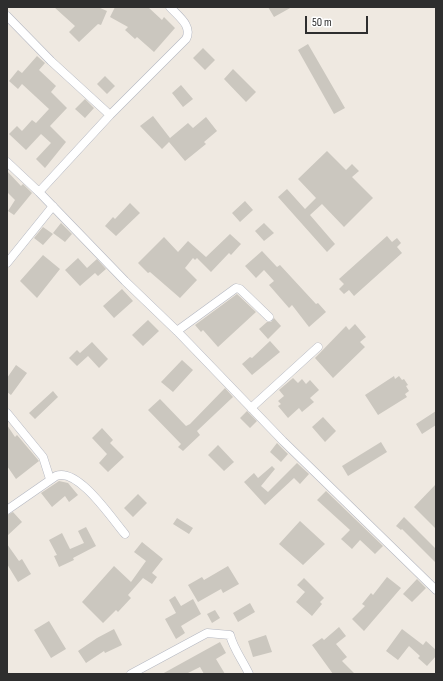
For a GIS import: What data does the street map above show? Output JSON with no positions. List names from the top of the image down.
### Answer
{
  "scale_bar": "50 m"
}
